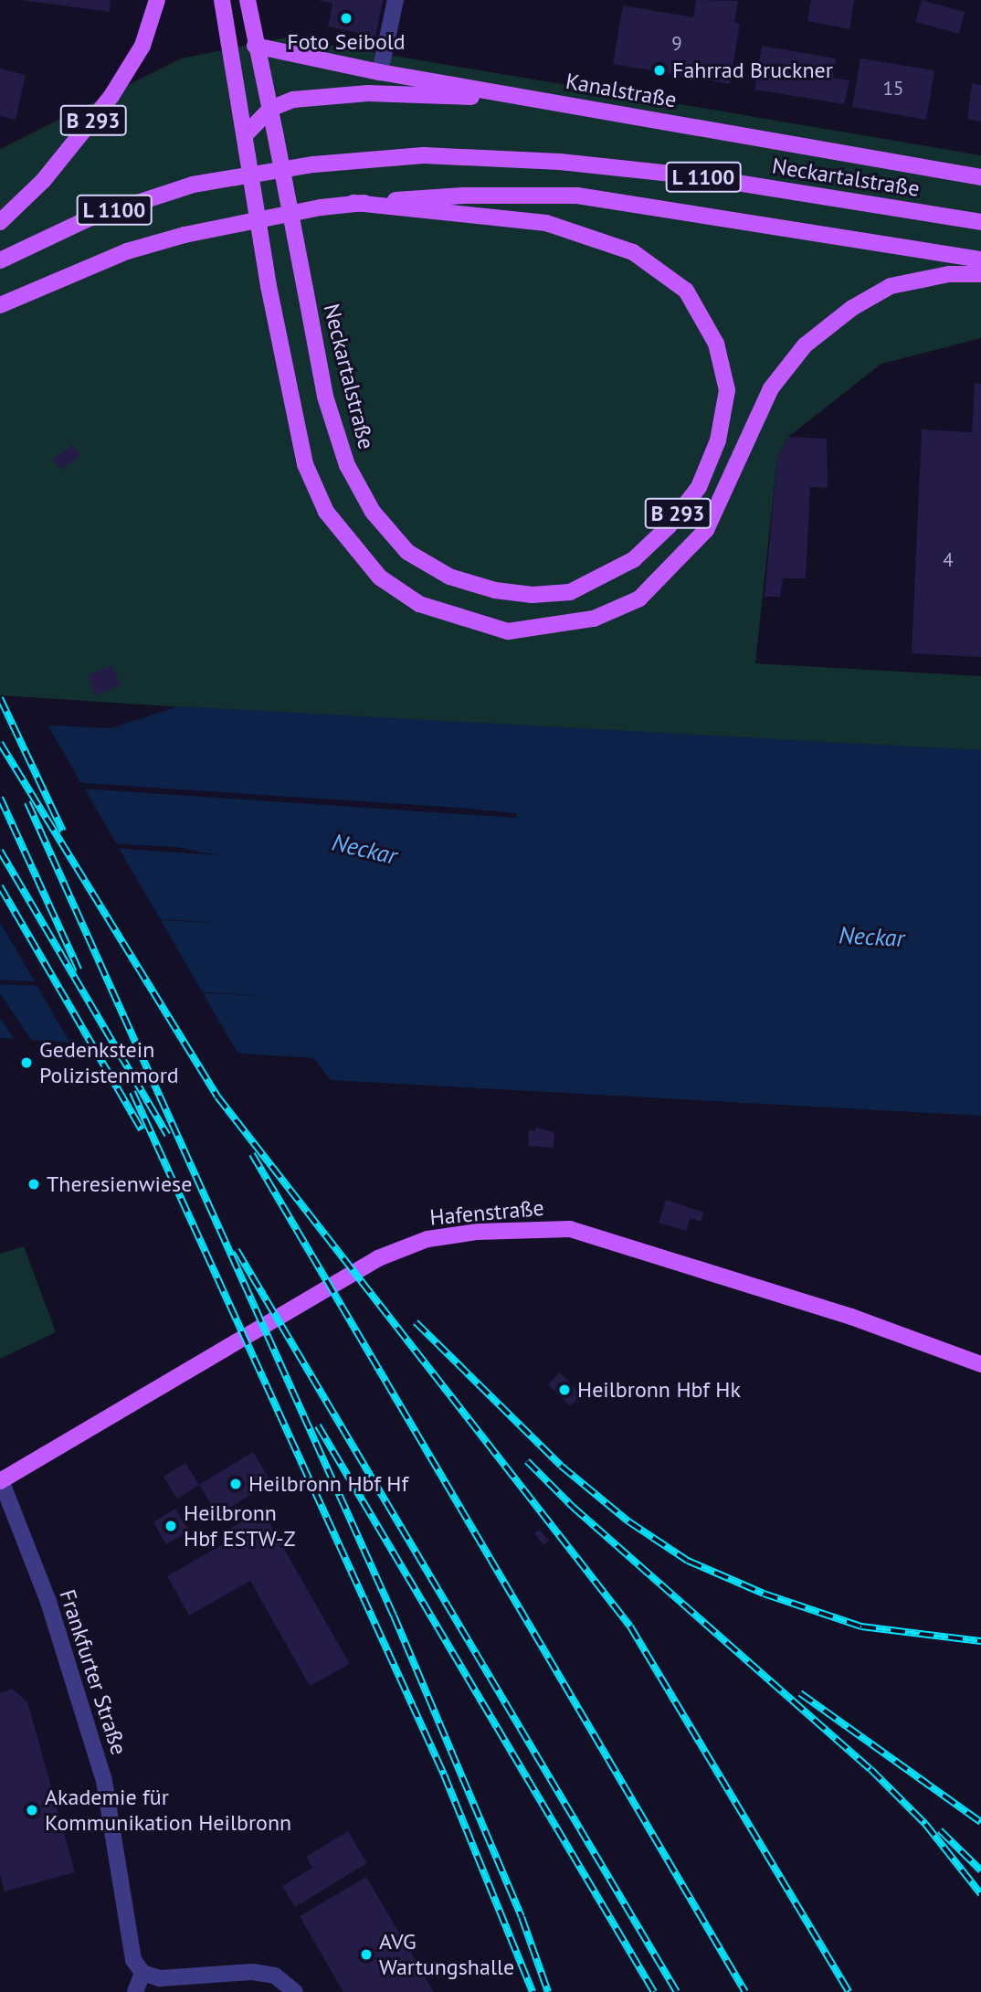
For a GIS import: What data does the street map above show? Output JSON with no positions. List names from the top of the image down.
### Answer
{
  "streets": {
    "main road": [
      "Kanalstraße",
      "B 293",
      "L 1100",
      "Neckartalstraße",
      "Hafenstraße"
    ],
    "street": ["Frankfurter Straße"]
  },
  "crossings": [
    ["Kanalstraße", "B 293"],
    ["B 293", "Neckartalstraße"],
    ["Hafenstraße", "Frankfurter Straße"]
  ],
  "water": ["Neckar"],
  "places": [
    "Foto Seibold",
    "Fahrrad Bruckner",
    "Gedenkstein Polizistenmord",
    "Theresienwiese",
    "Heilbronn Hbf Hk",
    "Heilbronn Hbf Hf",
    "Heilbronn Hbf ESTW-Z",
    "Akademie für Kommunikation Heilbronn",
    "AVG Wartungshalle"
  ],
  "house_numbers": ["9", "15", "4"]
}
